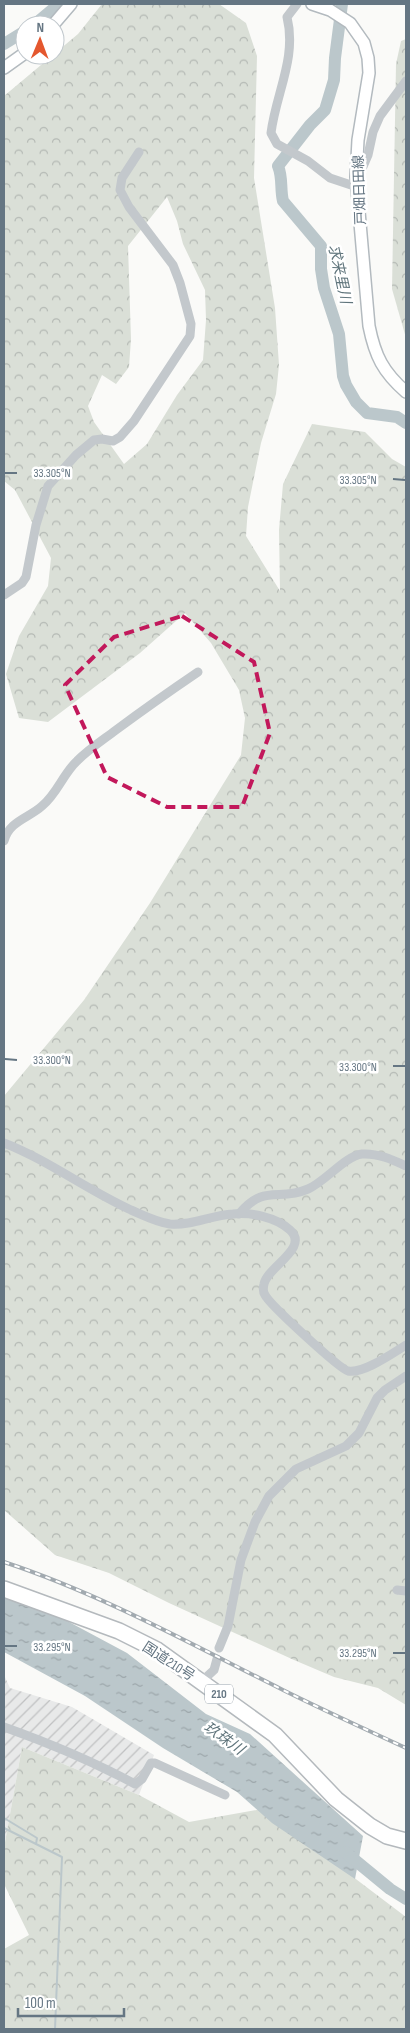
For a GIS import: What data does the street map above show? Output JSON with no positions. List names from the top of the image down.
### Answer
{
  "streets": {
    "highway": ["国道210号", "210"],
    "main road": ["戸畑日田線"]
  },
  "water": ["求来里川", "玖珠川"],
  "scale_bar": "100 m",
  "north": "top",
  "coordinates": ["33.305°N", "33.300°N", "33.295°N"]
}
